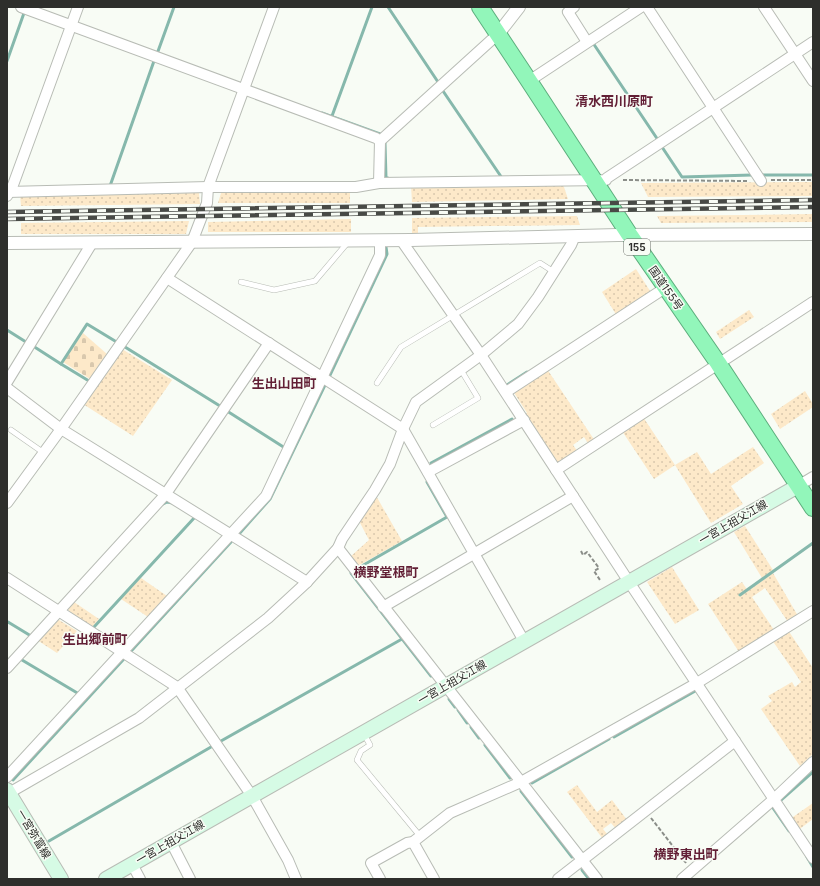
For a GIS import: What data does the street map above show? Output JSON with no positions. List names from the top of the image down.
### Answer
{
  "streets": {
    "highway": ["155", "国道155号"],
    "main road": ["一宮上祖父江線", "一宮弥富線"]
  },
  "crossings": [
    ["国道155号", "一宮上祖父江線"]
  ],
  "districts": [
    "清水西川原町",
    "生出山田町",
    "横野堂根町",
    "生出郷前町",
    "横野東出町"
  ]
}
